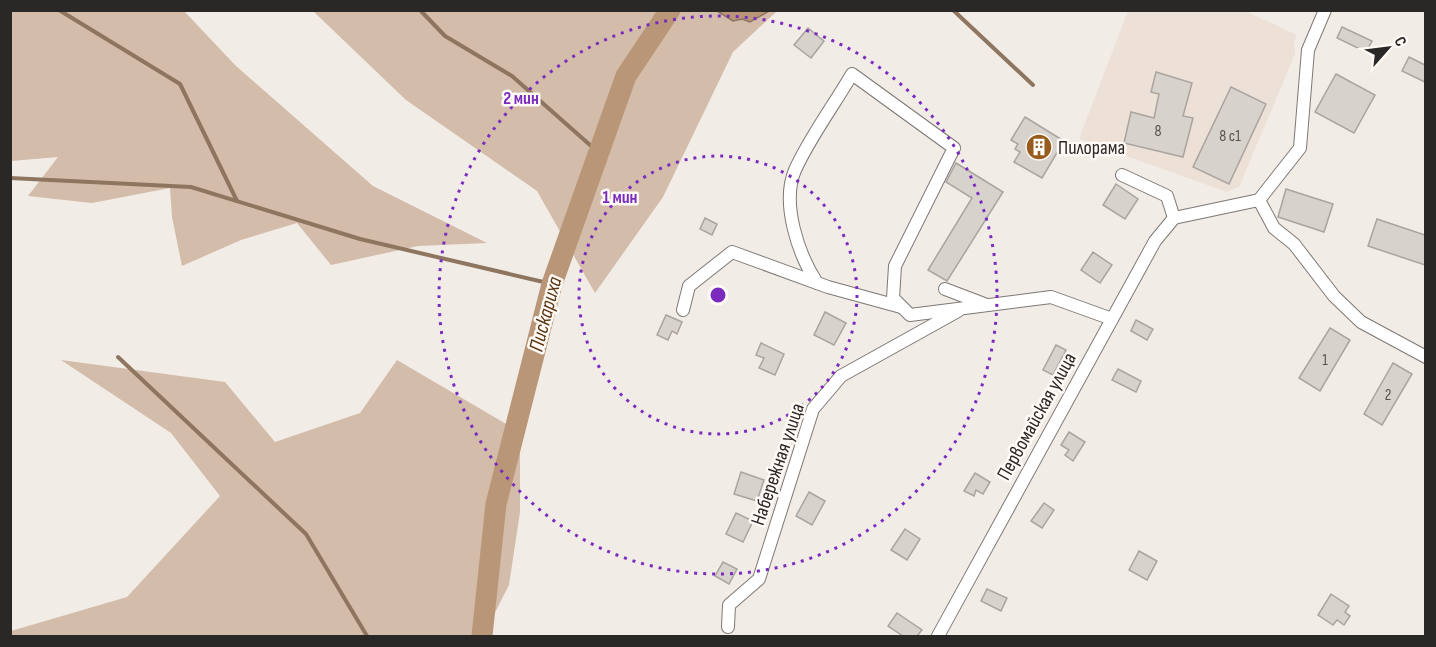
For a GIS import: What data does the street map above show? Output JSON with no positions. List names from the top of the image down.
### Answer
{
  "streets": {
    "street": ["Первомайская улица", "Набережная улица"]
  },
  "water": ["Пискариха"],
  "places": {
    "building": ["Пилорама"]
  },
  "house_numbers": [
    "8",
    "8 с1",
    "1",
    "2"
  ],
  "north": "top right",
  "rings": ["2 мин", "1 мин"]
}
